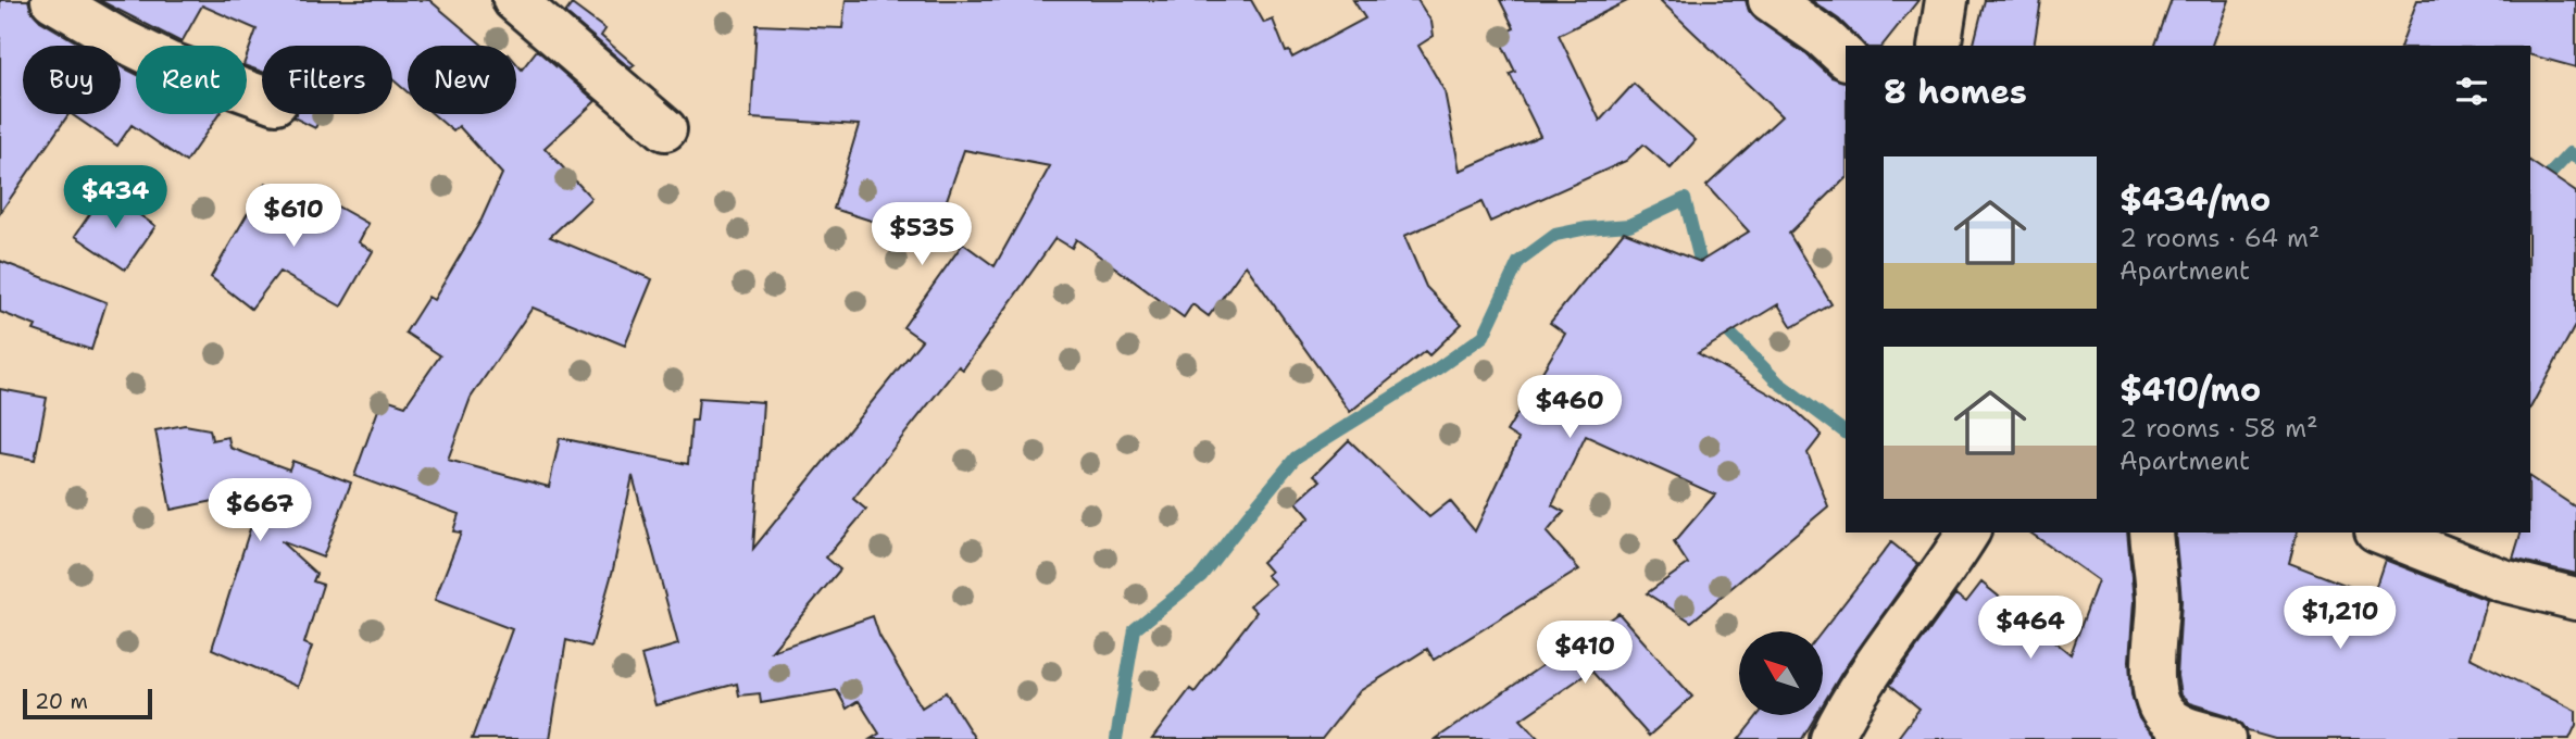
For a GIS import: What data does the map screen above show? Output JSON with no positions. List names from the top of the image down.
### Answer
{
  "scale_bar": "20 m",
  "north": "top left",
  "page": {
    "chip": [
      "Buy",
      "Rent",
      "Filters",
      "New"
    ],
    "heading": "8 homes",
    "list": [
      {
        "name": "$434/mo",
        "note": "2 rooms · 64 m² · Apartment"
      },
      {
        "name": "$410/mo",
        "note": "2 rooms · 58 m² · Apartment"
      }
    ],
    "price": [
      "$434",
      "$610",
      "$535",
      "$460",
      "$667",
      "$1,210",
      "$464",
      "$410"
    ],
    "scale": "20 m"
  }
}
